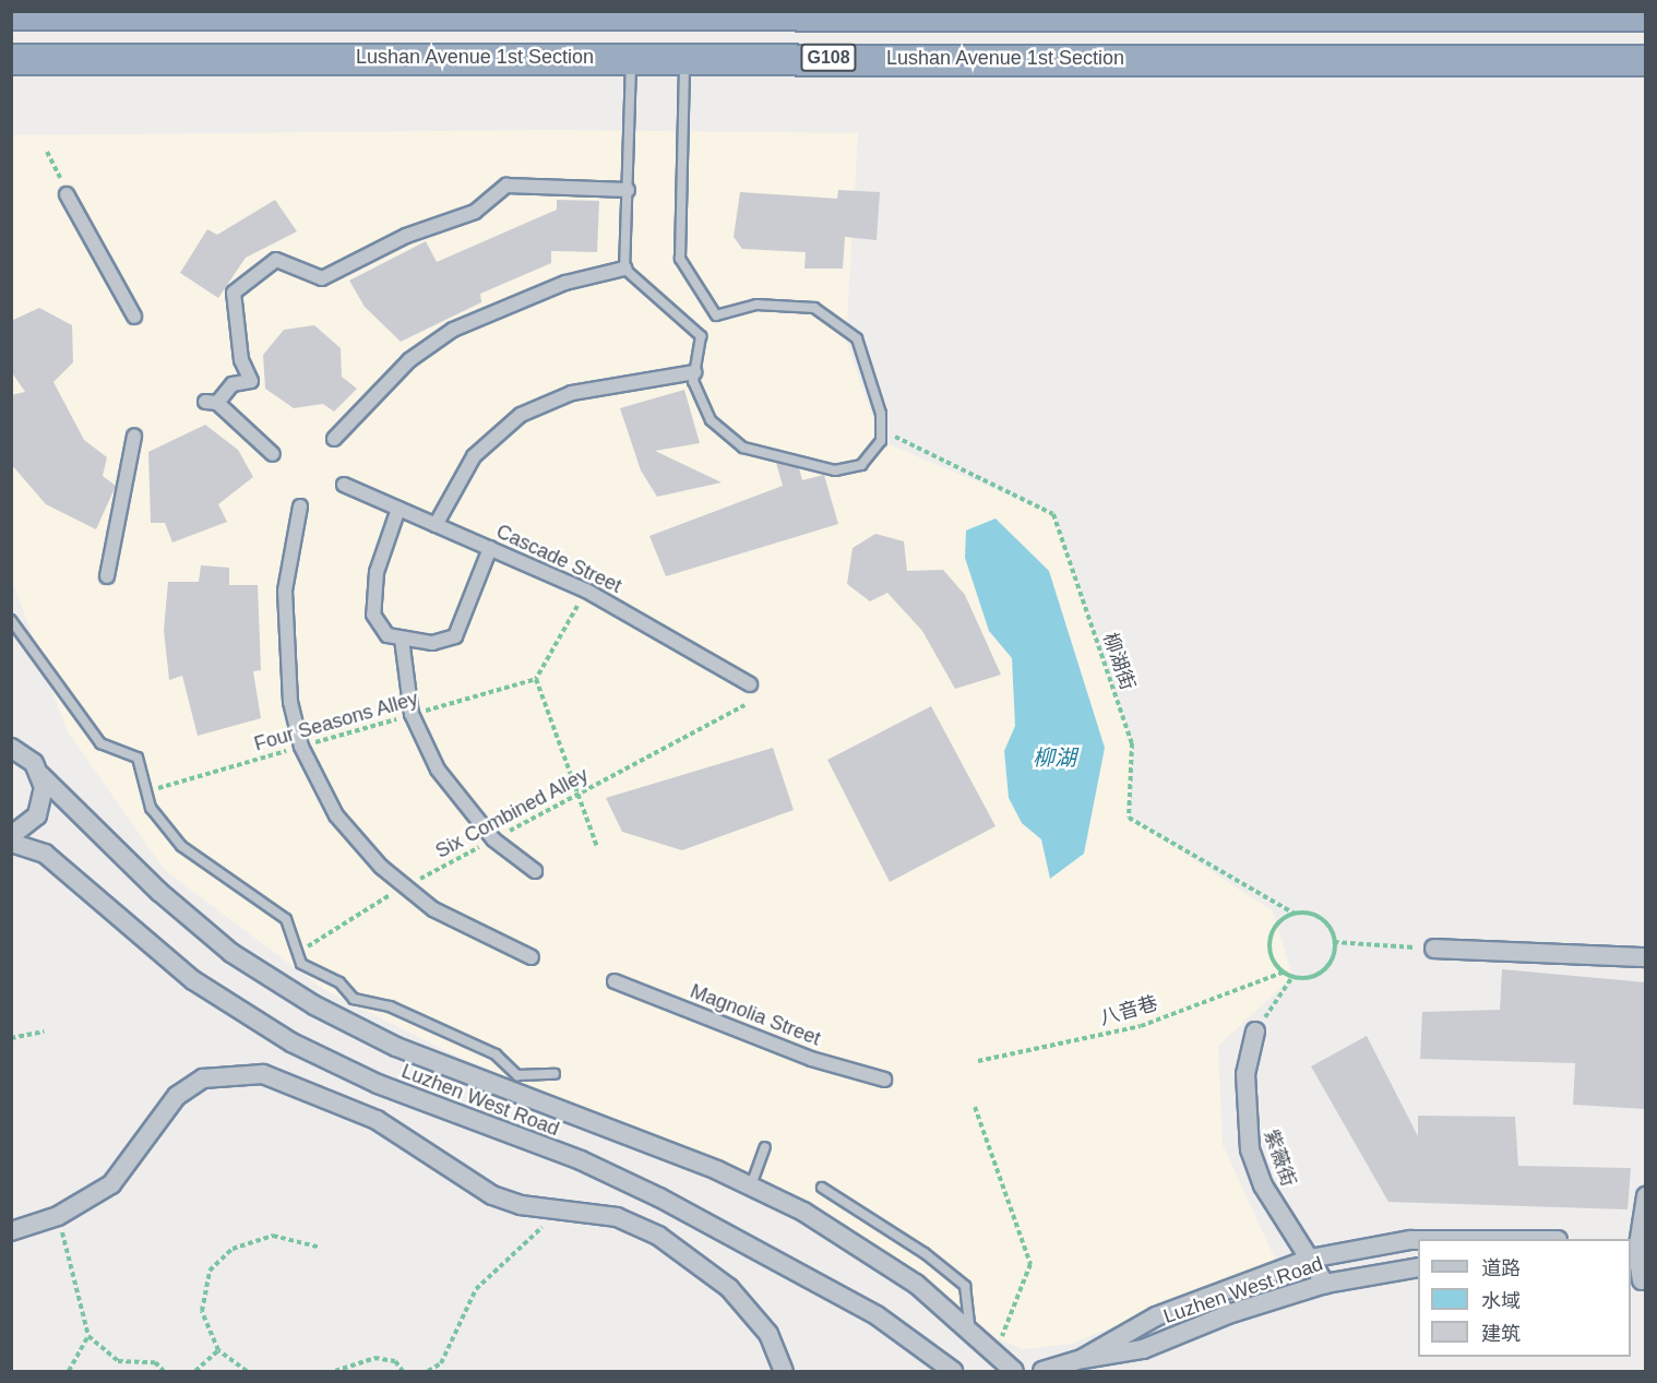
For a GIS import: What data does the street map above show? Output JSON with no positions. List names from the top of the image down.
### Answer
{
  "streets": {
    "highway": ["Lushan Avenue 1st Section", "G108"],
    "street": [
      "Cascade Street",
      "Magnolia Street",
      "Luzhen West Road",
      "紫薇街"
    ],
    "path": [
      "柳湖街",
      "Four Seasons Alley",
      "Six Combined Alley",
      "八音巷"
    ]
  },
  "crossings": [
    ["柳湖街", "八音巷"],
    ["Luzhen West Road", "紫薇街"]
  ],
  "water": ["柳湖"],
  "legend": ["道路", "水域", "建筑"]
}
